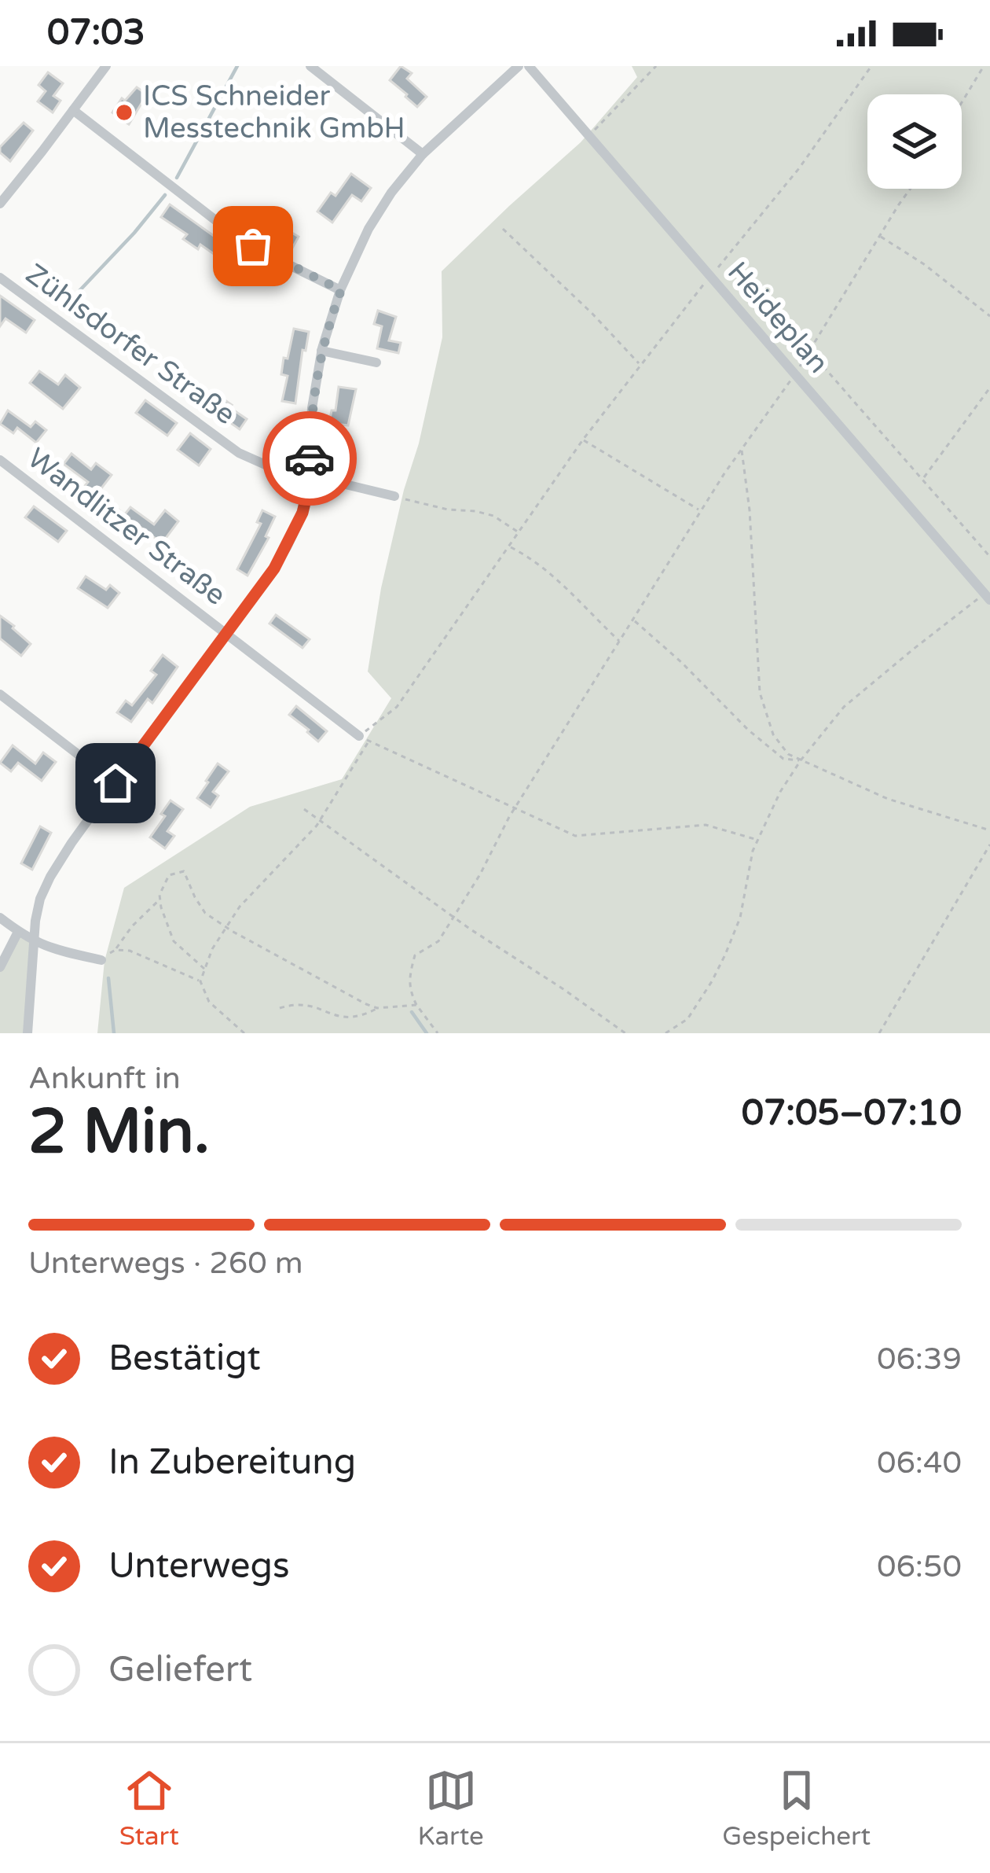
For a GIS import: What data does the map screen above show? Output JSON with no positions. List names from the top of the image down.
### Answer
{
  "streets": {
    "street": ["Heideplan", "Zühlsdorfer Straße", "Wandlitzer Straße"]
  },
  "places": ["ICS Schneider Messtechnik GmbH"],
  "page": {
    "status": "07:03",
    "heading": ["2 Min.", "Ankunft in", "07:05–07:10"],
    "bar": "Unterwegs · 260 m",
    "list": [
      ["Bestätigt", "06:39"],
      ["In Zubereitung", "06:40"],
      ["Unterwegs", "06:50"],
      "Geliefert"
    ],
    "tabs": ["Start", "Karte", "Gespeichert"]
  }
}
